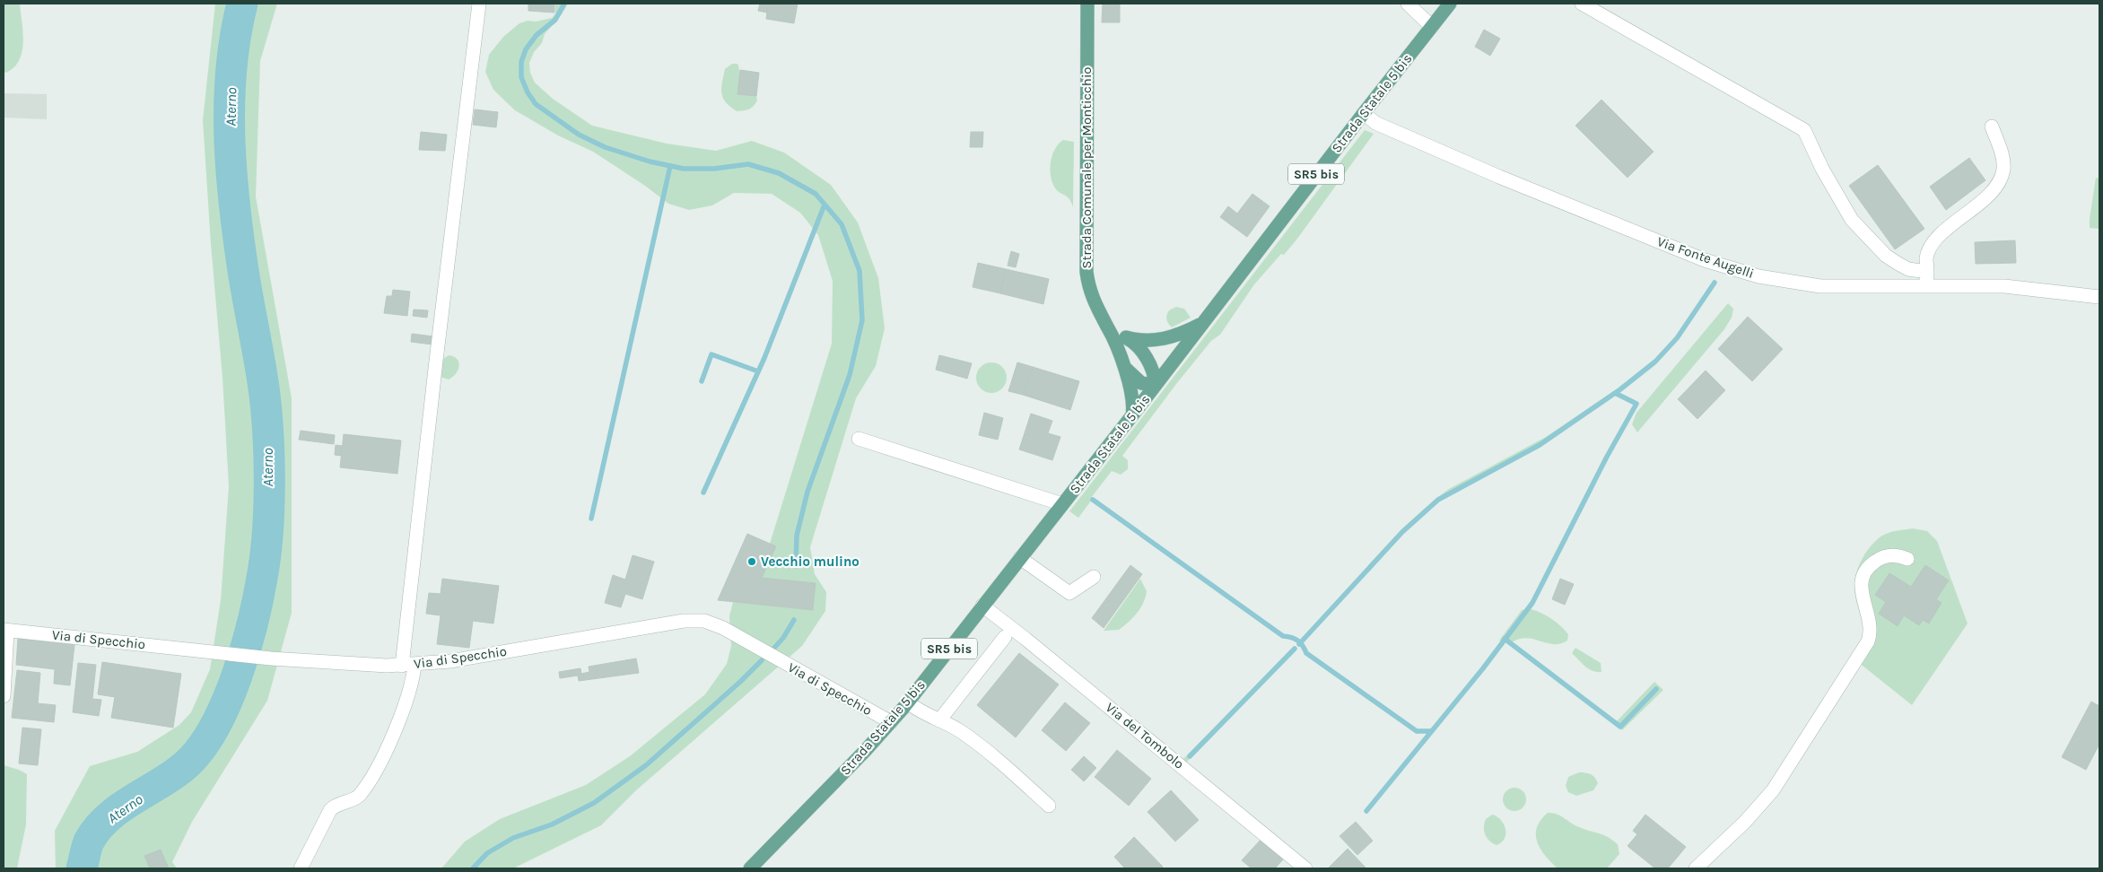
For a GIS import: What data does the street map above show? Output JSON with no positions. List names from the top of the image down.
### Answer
{
  "streets": {
    "main road": ["Strada Statale 5 bis", "Strada Comunale per Monticchio", "SR5 bis"],
    "street": ["Via Fonte Augelli", "Via di Specchio", "Via del Tombolo"]
  },
  "crossings": [
    ["Strada Statale 5 bis", "Strada Comunale per Monticchio"],
    ["Strada Statale 5 bis", "Via Fonte Augelli"],
    ["Strada Statale 5 bis", "Via di Specchio"],
    ["Strada Statale 5 bis", "Via del Tombolo"]
  ],
  "water": ["Aterno"],
  "places": ["Vecchio mulino"]
}
